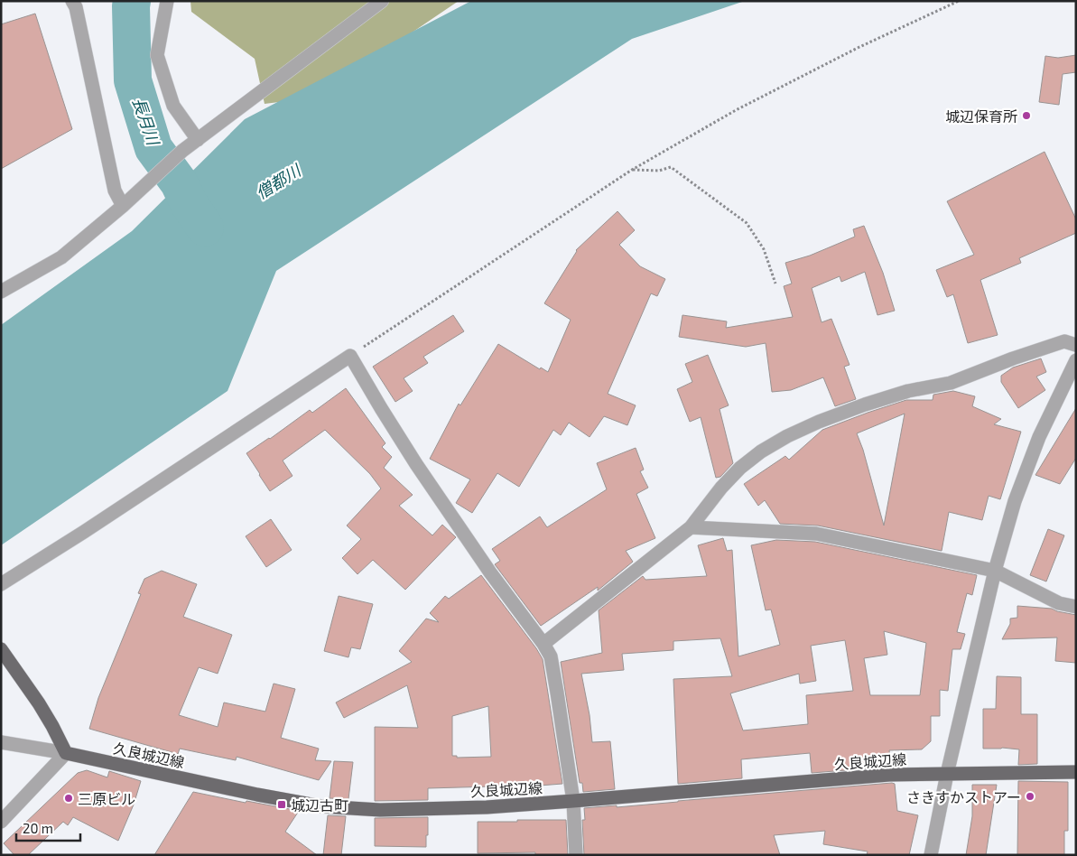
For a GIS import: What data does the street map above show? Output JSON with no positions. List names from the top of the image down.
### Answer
{
  "streets": {
    "main road": ["久良城辺線"]
  },
  "water": ["長月川", "僧都川"],
  "places": {
    "other": ["城辺保育所", "さきすかストアー", "三原ビル"],
    "transit": ["城辺古町"]
  },
  "scale_bar": "20 m"
}
